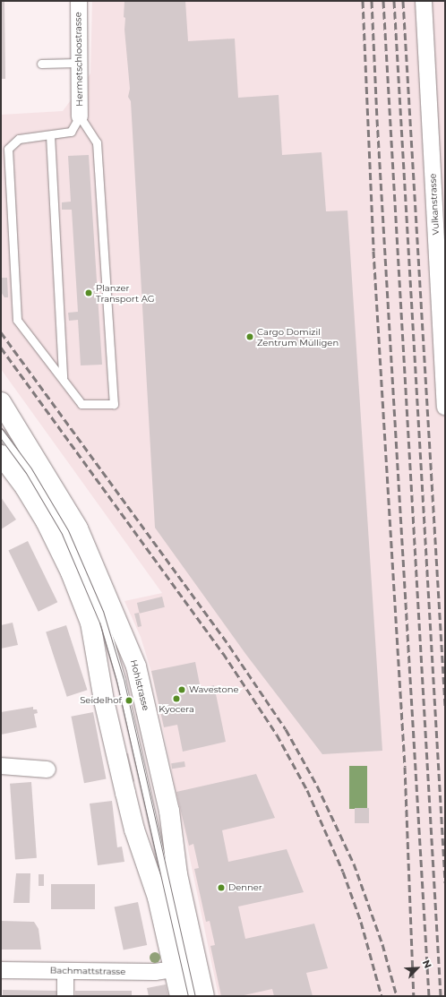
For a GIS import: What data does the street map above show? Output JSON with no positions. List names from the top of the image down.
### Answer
{
  "streets": {
    "street": [
      "Hermetschloostrasse",
      "Vulkanstrasse",
      "Hohlstrasse",
      "Bachmattstrasse"
    ]
  },
  "places": [
    "Planzer Transport AG",
    "Cargo Domizil Zentrum Mülligen",
    "Wavestone",
    "Kyocera",
    "Seidelhof",
    "Denner"
  ],
  "north": "top right"
}
